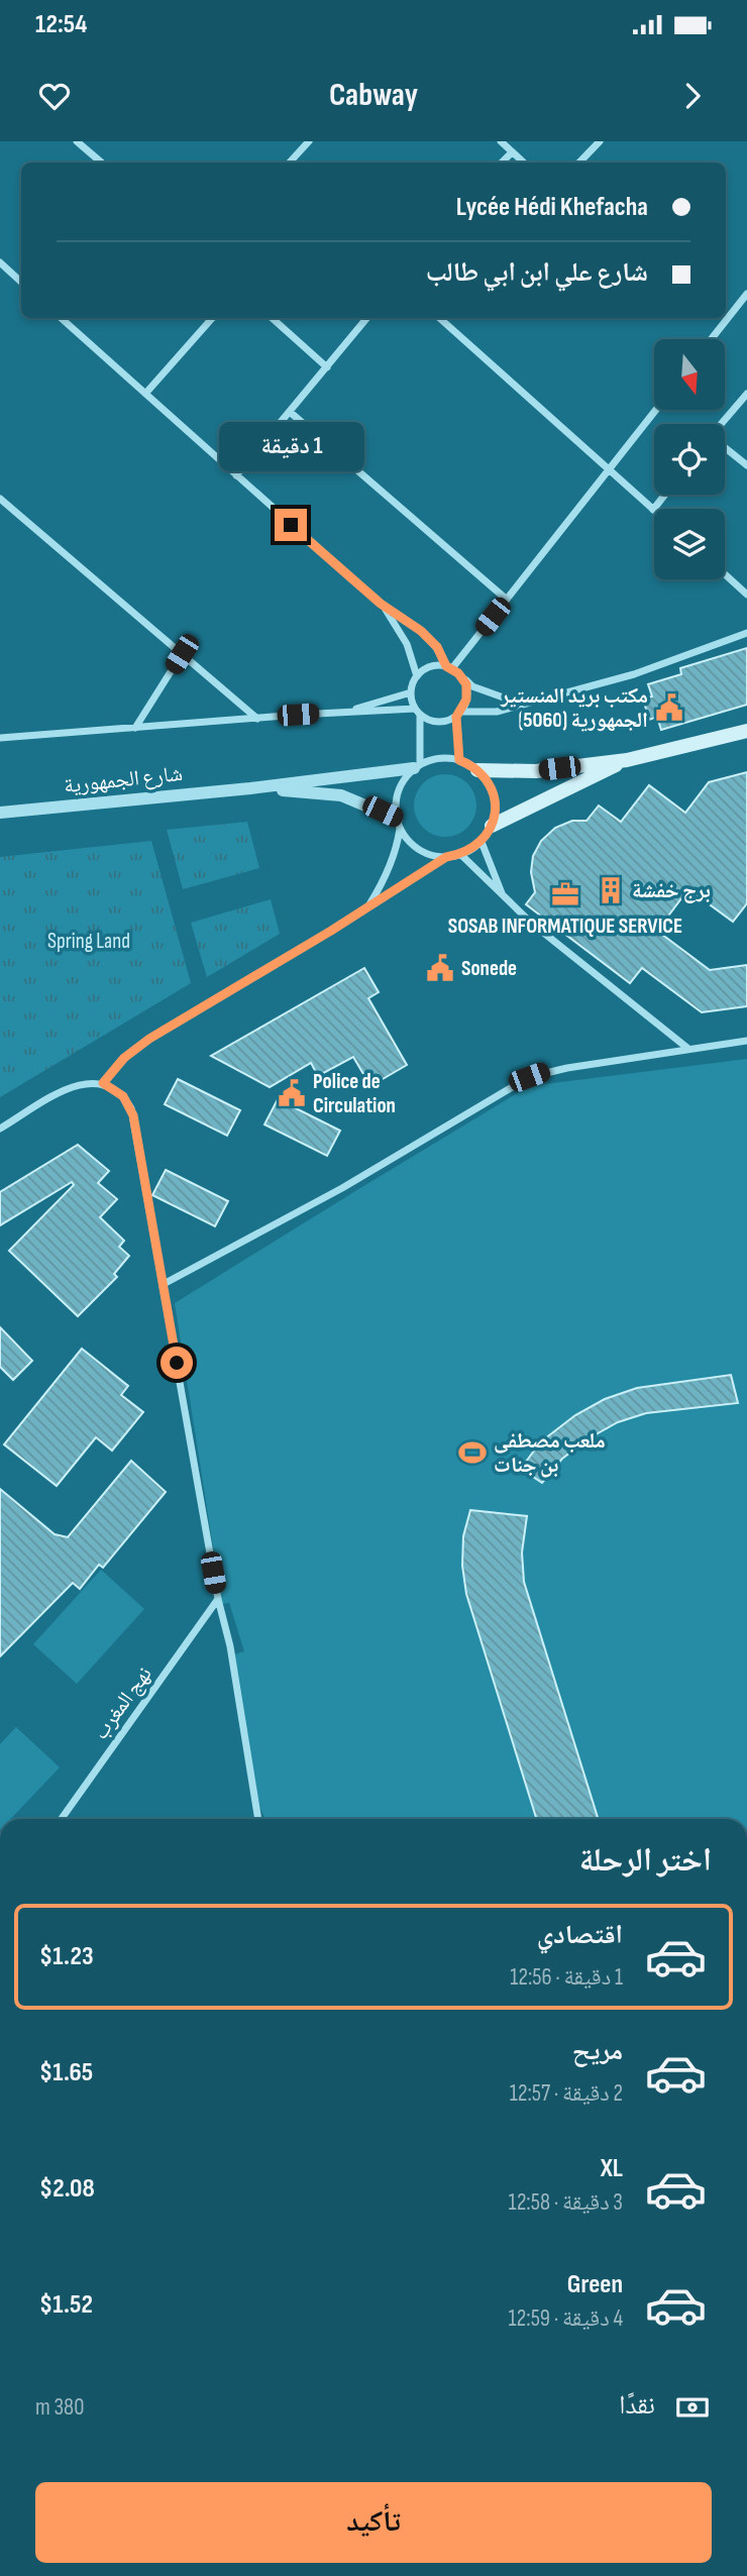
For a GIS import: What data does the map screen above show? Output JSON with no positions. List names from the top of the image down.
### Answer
{
  "streets": {
    "street": ["شارع الجمهورية", "نهج المغرب"]
  },
  "parks": ["Spring Land"],
  "places": {
    "public building": ["مكتب بريد المنستير الجمهورية (5060)", "Sonede", "Police de Circulation"],
    "building": ["برج خفشة"],
    "office": ["SOSAB INFORMATIQUE SERVICE"],
    "sports": ["ملعب مصطفى بن جنات"]
  },
  "north": "bottom",
  "page": {
    "status": "12:54",
    "header": "Cabway",
    "banner": ["Lycée Hédi Khefacha", "شارع علي ابن ابي طالب"],
    "bubble": "1 دقيقة",
    "heading": "اختر الرحلة",
    "list": [
      {
        "name": "اقتصادي",
        "note": "1 دقيقة · 12:56",
        "value": "$1.23"
      },
      {
        "name": "مريح",
        "note": "2 دقيقة · 12:57",
        "value": "$1.65"
      },
      {
        "name": "XL",
        "note": "3 دقيقة · 12:58",
        "value": "$2.08"
      },
      {
        "name": "Green",
        "note": "4 دقيقة · 12:59",
        "value": "$1.52"
      }
    ],
    "pay": ["نقدًا", "380 m"],
    "buttons": "تأكيد"
  }
}
